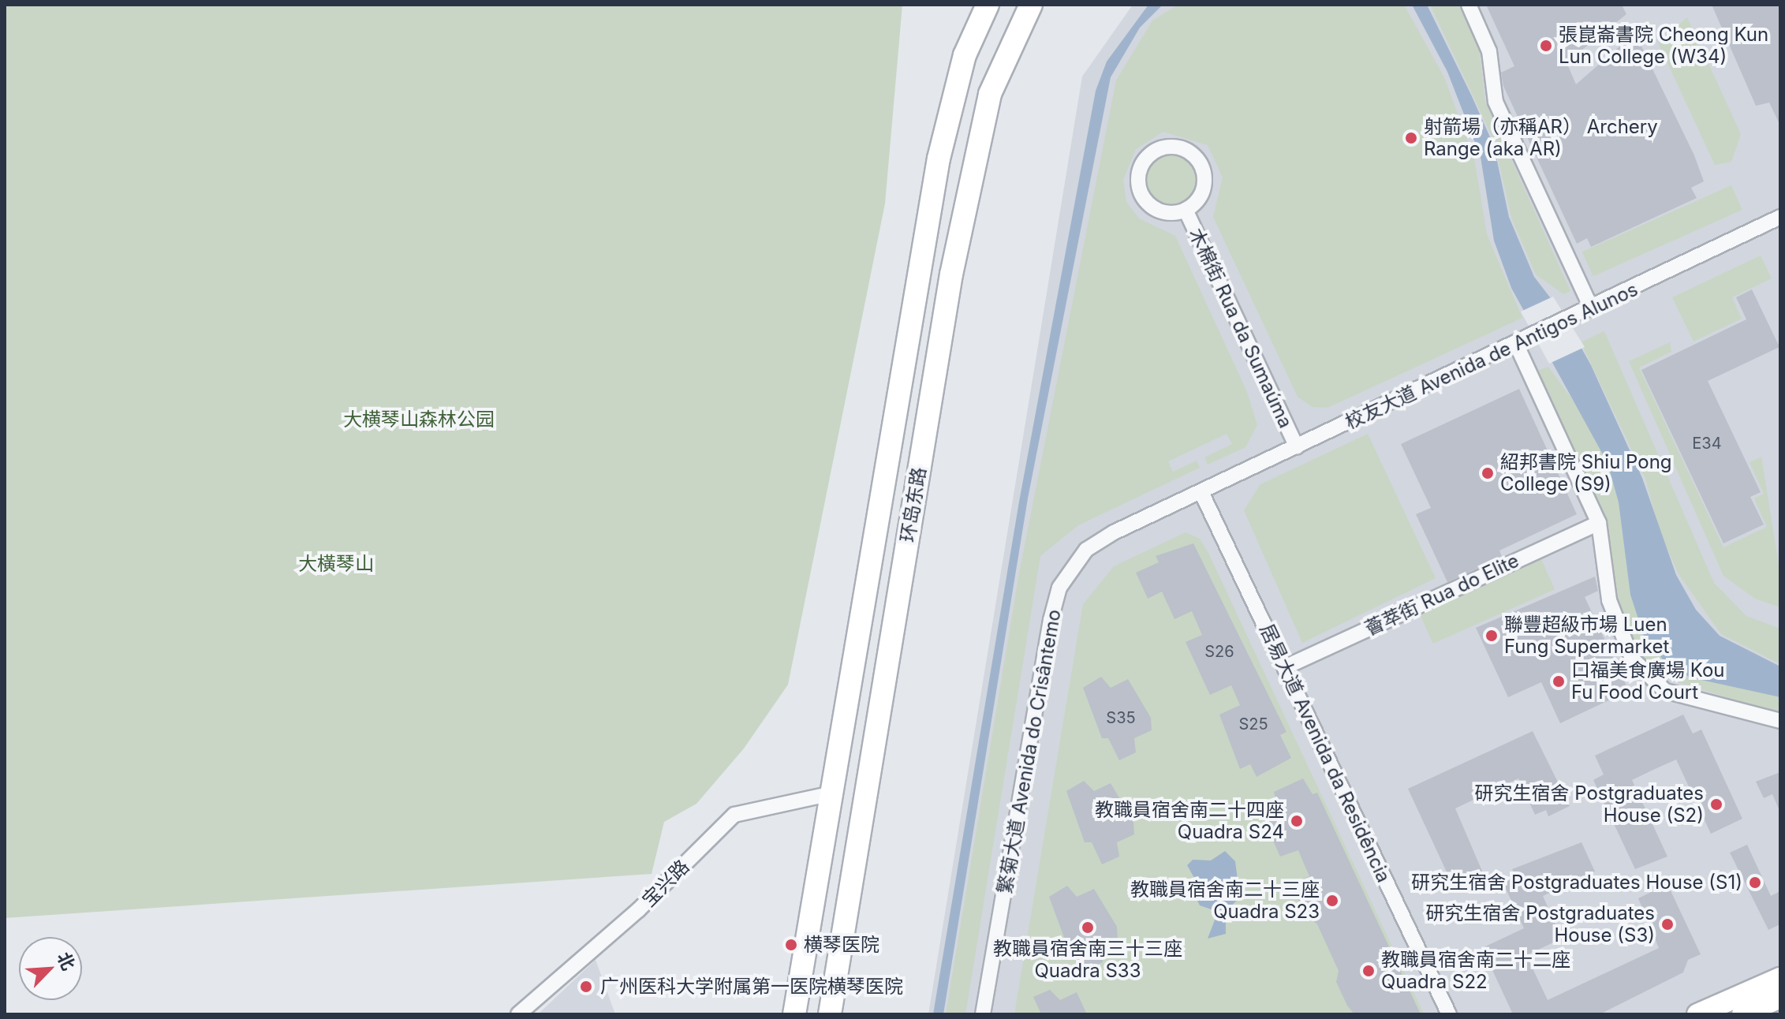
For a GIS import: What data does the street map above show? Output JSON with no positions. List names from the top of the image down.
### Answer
{
  "streets": {
    "main road": ["环岛东路"],
    "street": [
      "木棉街 Rua da Sumaúma",
      "校友大道 Avenida de Antigos Alunos",
      "薈萃街 Rua do Elite",
      "繁菊大道 Avenida do Crisântemo",
      "居易大道 Avenida da Residência",
      "宝兴路"
    ]
  },
  "crossings": [
    ["木棉街 Rua da Sumaúma", "校友大道 Avenida de Antigos Alunos"],
    ["校友大道 Avenida de Antigos Alunos", "繁菊大道 Avenida do Crisântemo"],
    ["校友大道 Avenida de Antigos Alunos", "居易大道 Avenida da Residência"],
    ["环岛东路", "宝兴路"],
    ["薈萃街 Rua do Elite", "居易大道 Avenida da Residência"],
    ["繁菊大道 Avenida do Crisântemo", "居易大道 Avenida da Residência"]
  ],
  "parks": ["大横琴山森林公园", "大橫琴山"],
  "places": [
    "張崑崙書院 Cheong Kun Lun College (W34)",
    "射箭場（亦稱AR） Archery Range (aka AR)",
    "紹邦書院 Shiu Pong College (S9)",
    "聯豐超級市場 Luen Fung Supermarket",
    "口福美食廣場 Kou Fu Food Court",
    "研究生宿舍 Postgraduates House (S2)",
    "教職員宿舍南二十四座 Quadra S24",
    "研究生宿舍 Postgraduates House (S1)",
    "教職員宿舍南二十三座 Quadra S23",
    "研究生宿舍 Postgraduates House (S3)",
    "教職員宿舍南三十三座 Quadra S33",
    "横琴医院",
    "教職員宿舍南二十二座 Quadra S22",
    "广州医科大学附属第一医院横琴医院"
  ],
  "house_numbers": [
    "E34",
    "S26",
    "S35",
    "S25"
  ],
  "north": "top right"
}
